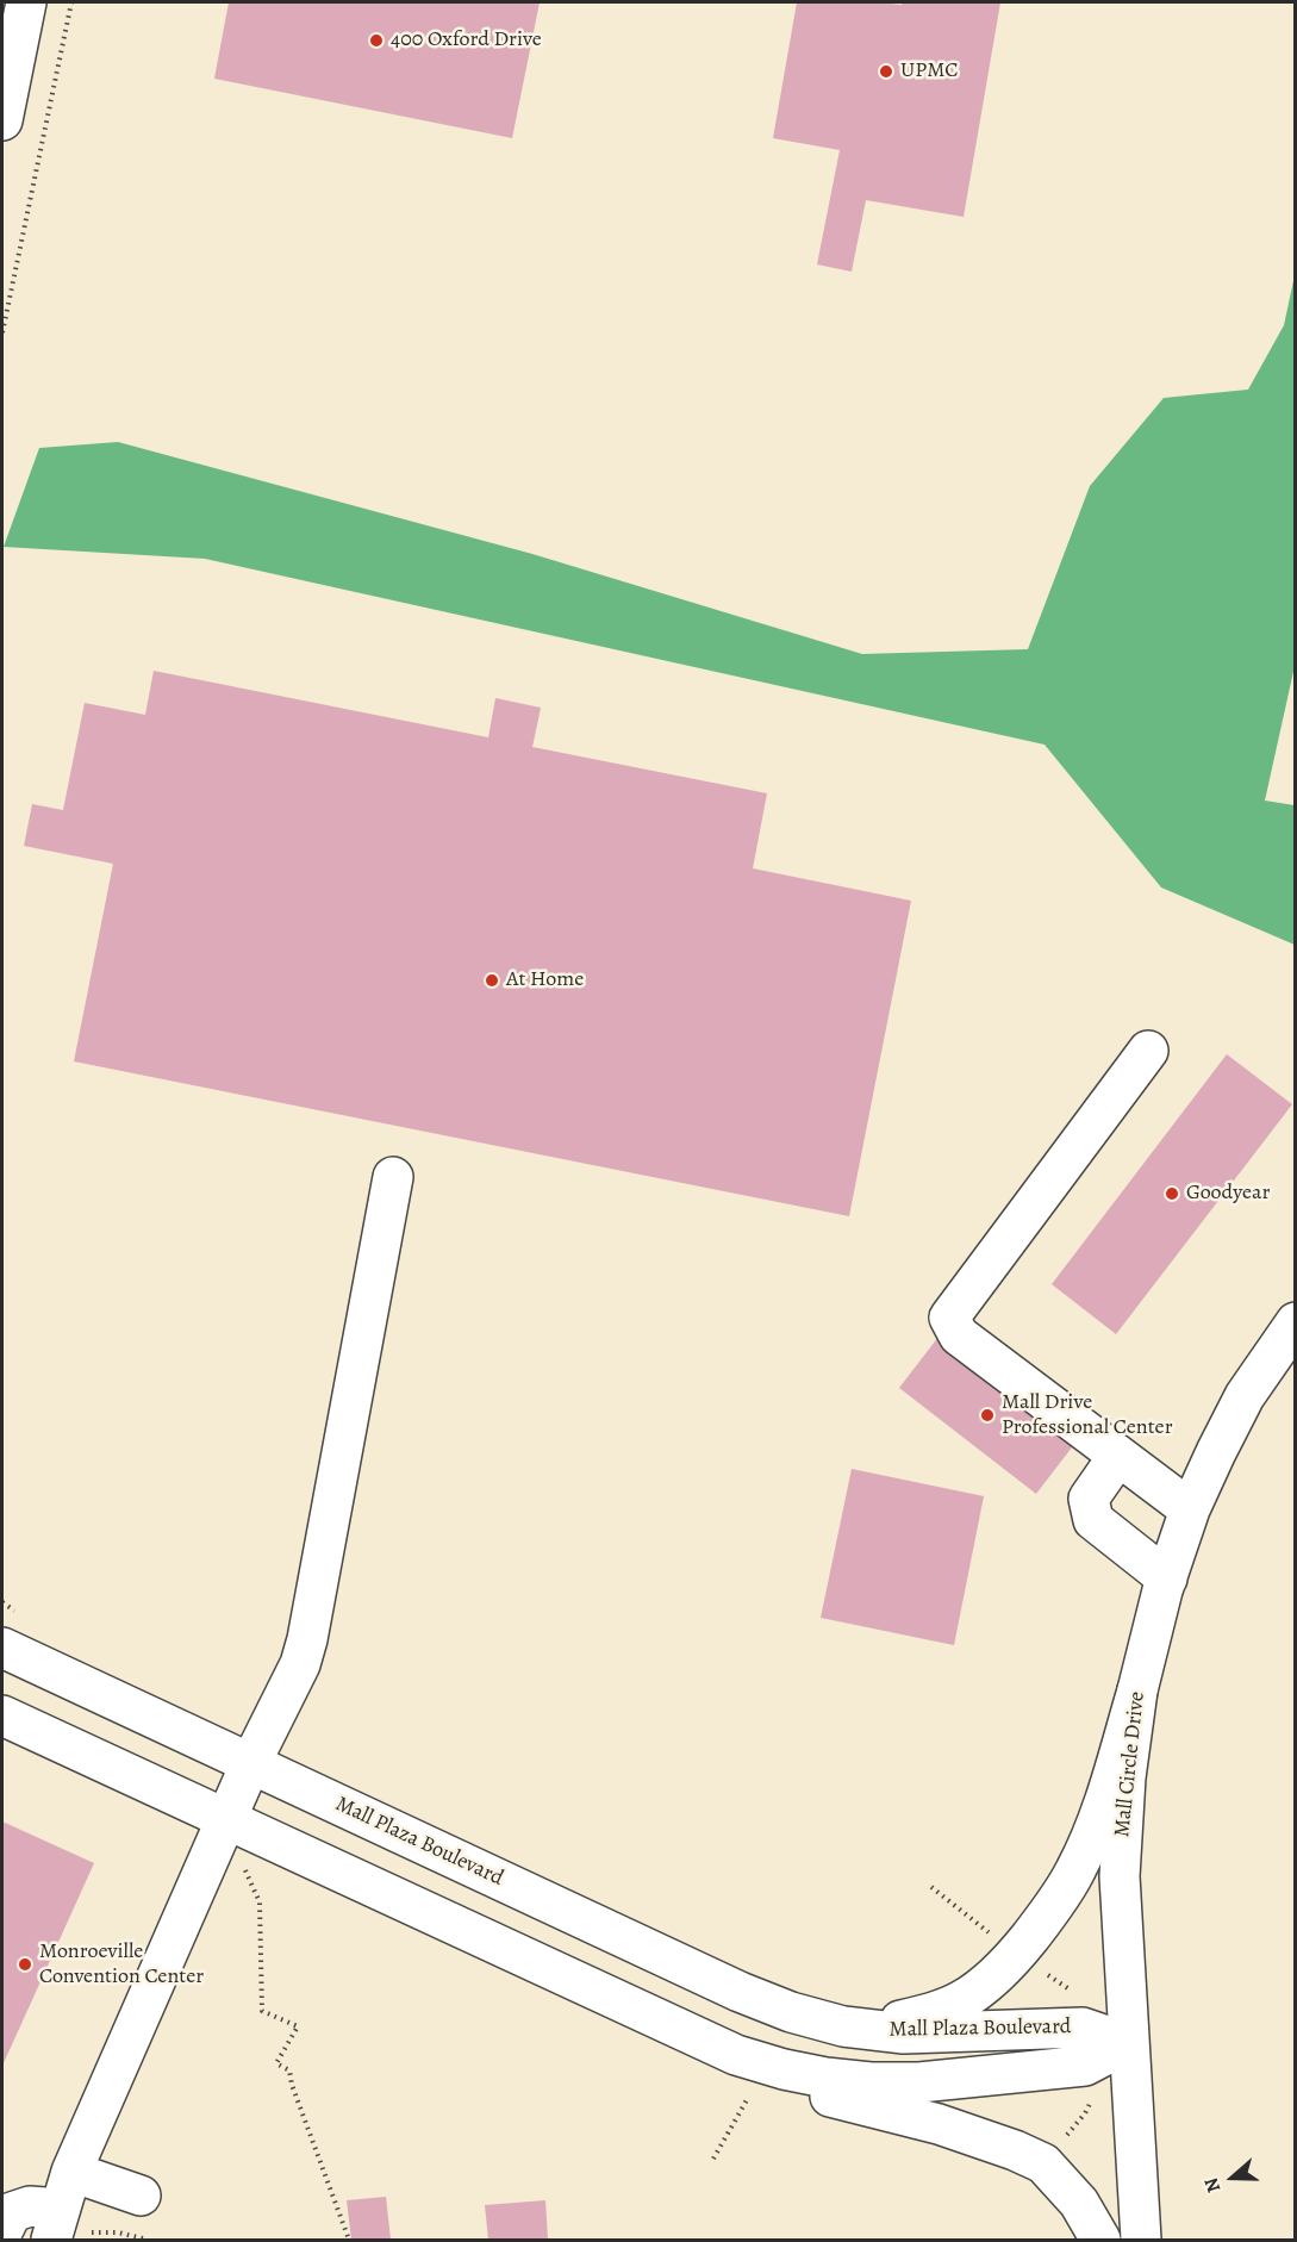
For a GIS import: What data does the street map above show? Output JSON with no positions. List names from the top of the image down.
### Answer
{
  "streets": {
    "main road": ["Mall Circle Drive", "Mall Plaza Boulevard"]
  },
  "crossings": [
    ["Mall Circle Drive", "Mall Plaza Boulevard"]
  ],
  "places": [
    "400 Oxford Drive",
    "UPMC",
    "At Home",
    "Goodyear",
    "Mall Drive Professional Center",
    "Monroeville Convention Center"
  ],
  "north": "left"
}
